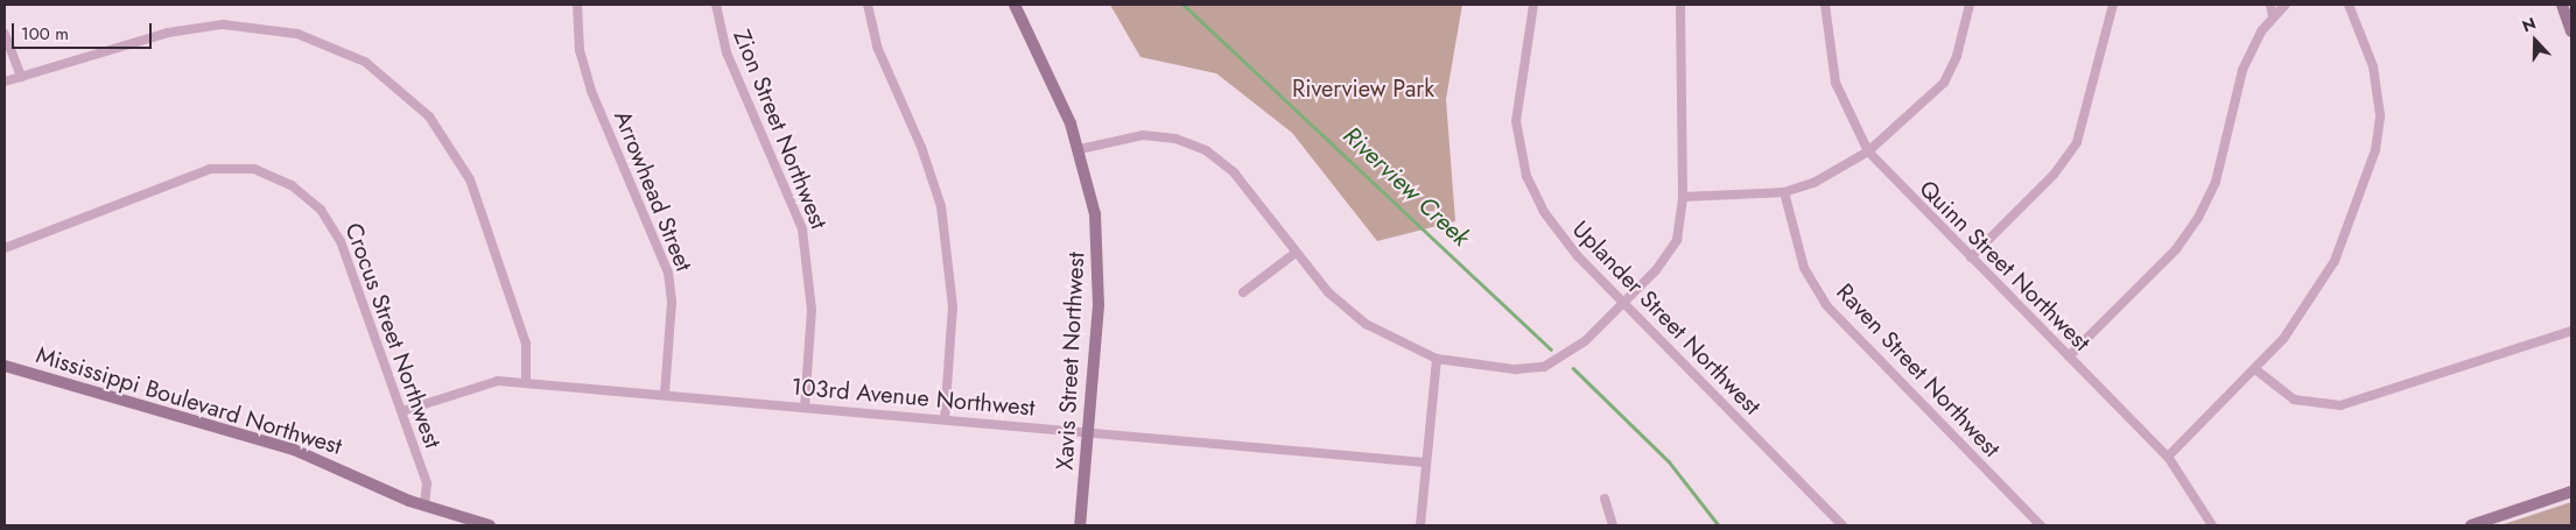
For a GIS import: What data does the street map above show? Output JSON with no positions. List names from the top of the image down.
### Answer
{
  "streets": {
    "street": [
      "Zion Street Northwest",
      "Arrowhead Street",
      "Quinn Street Northwest",
      "Uplander Street Northwest",
      "Crocus Street Northwest",
      "Xavis Street Northwest",
      "Raven Street Northwest",
      "103rd Avenue Northwest",
      "Mississippi Boulevard Northwest"
    ]
  },
  "crossings": [
    ["Zion Street Northwest", "103rd Avenue Northwest"],
    ["Arrowhead Street", "103rd Avenue Northwest"],
    ["Crocus Street Northwest", "103rd Avenue Northwest"],
    ["Crocus Street Northwest", "Mississippi Boulevard Northwest"],
    ["Xavis Street Northwest", "103rd Avenue Northwest"]
  ],
  "water": ["Riverview Creek"],
  "parks": ["Riverview Park"],
  "scale_bar": "100 m",
  "north": "top"
}
